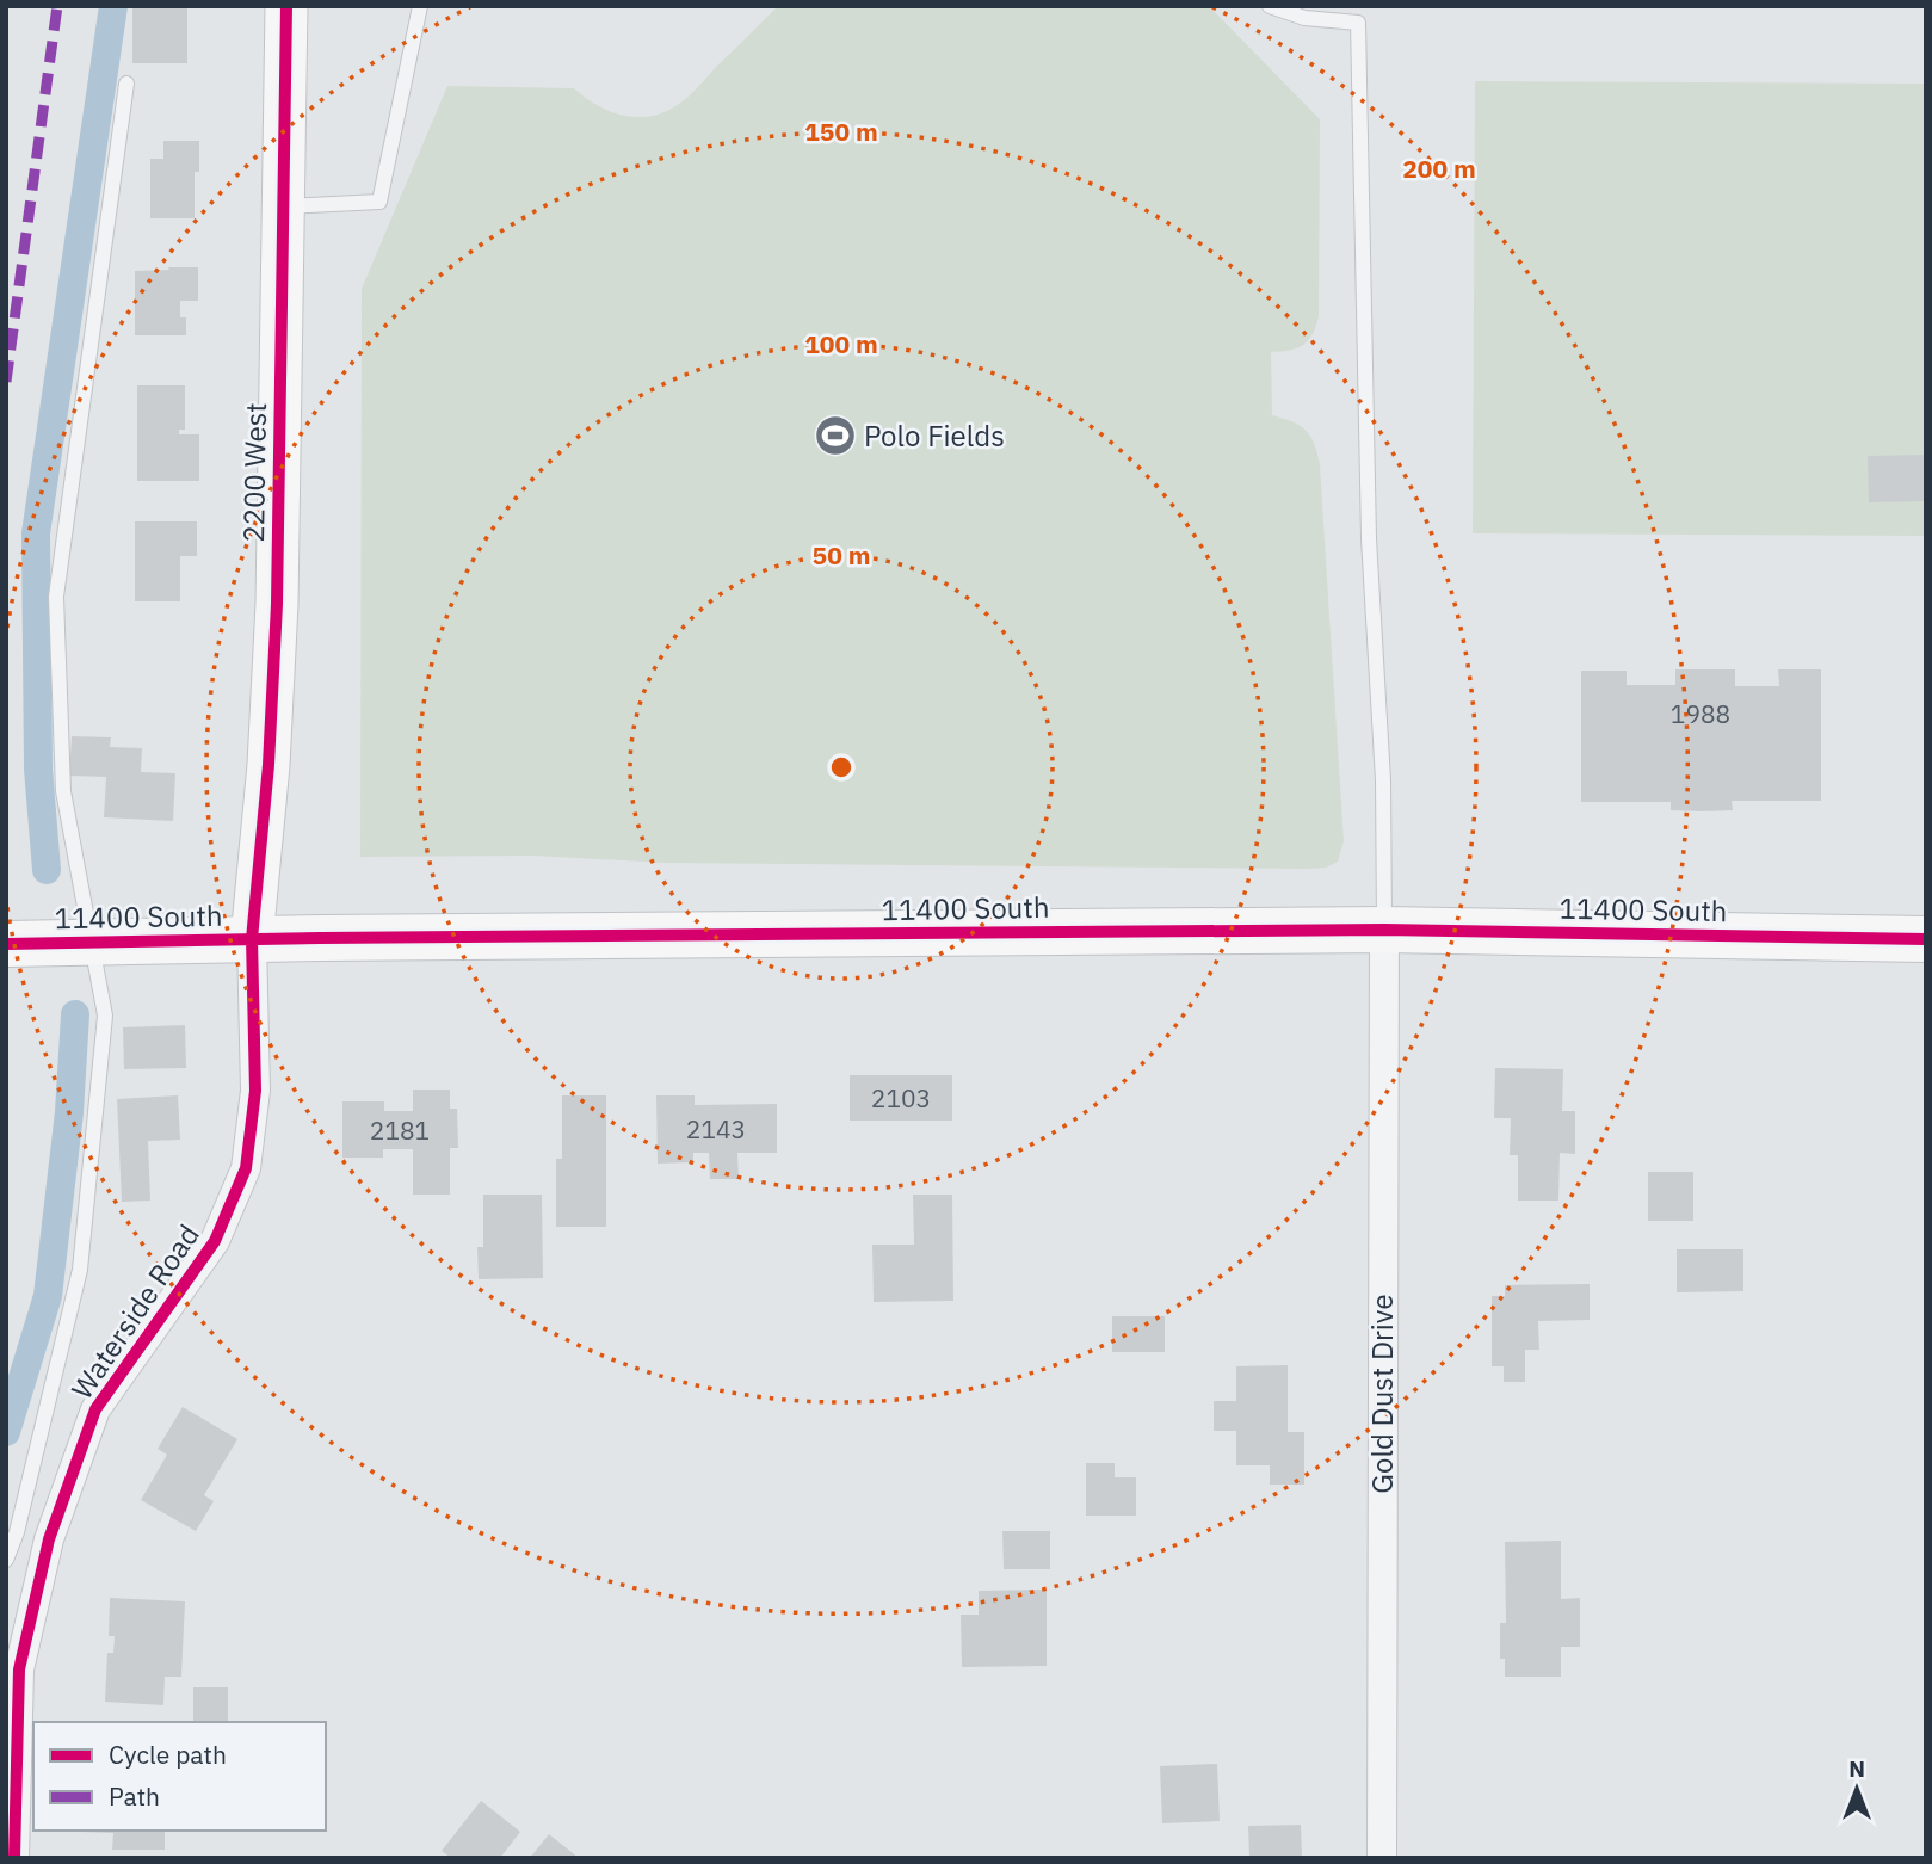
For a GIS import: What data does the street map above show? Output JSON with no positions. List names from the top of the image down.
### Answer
{
  "streets": {
    "main road": ["11400 South"],
    "street": ["2200 West", "Waterside Road", "Gold Dust Drive"]
  },
  "crossings": [
    ["2200 West", "11400 South"],
    ["2200 West", "Waterside Road"],
    ["11400 South", "Waterside Road"],
    ["11400 South", "Gold Dust Drive"]
  ],
  "places": {
    "sports": ["Polo Fields"]
  },
  "house_numbers": [
    "1988",
    "2103",
    "2143",
    "2181"
  ],
  "legend": ["Cycle path", "Path"],
  "north": "top",
  "rings": [
    "150 m",
    "200 m",
    "100 m",
    "50 m"
  ]
}
